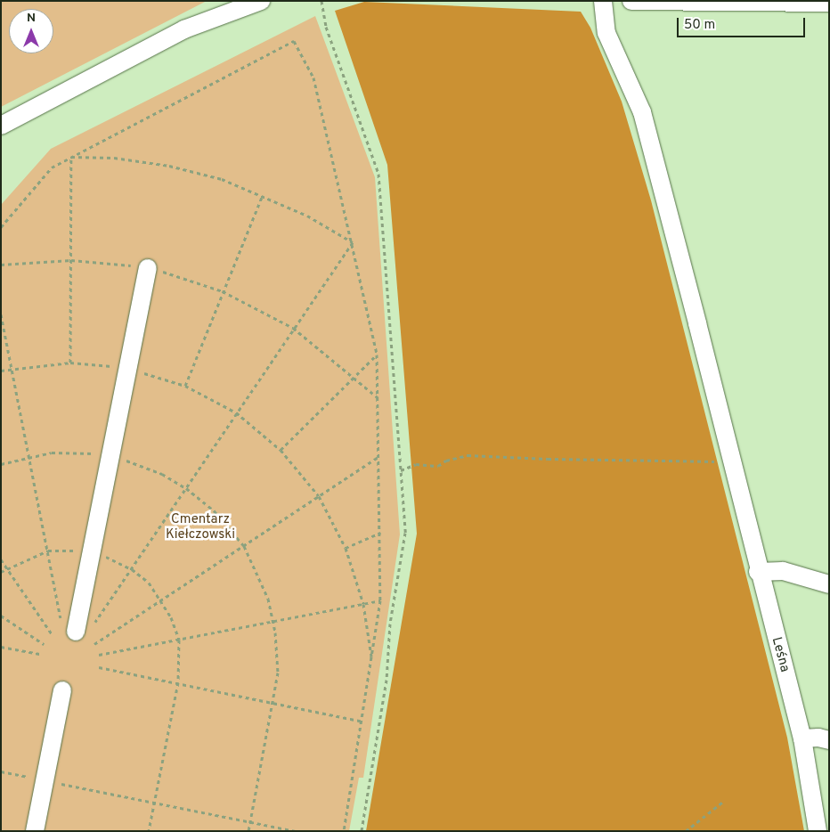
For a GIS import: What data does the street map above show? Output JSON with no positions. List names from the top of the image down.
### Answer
{
  "streets": {
    "street": ["Leśna"]
  },
  "parks": ["Cmentarz Kiełczowski"],
  "scale_bar": "50 m",
  "north": "top"
}
